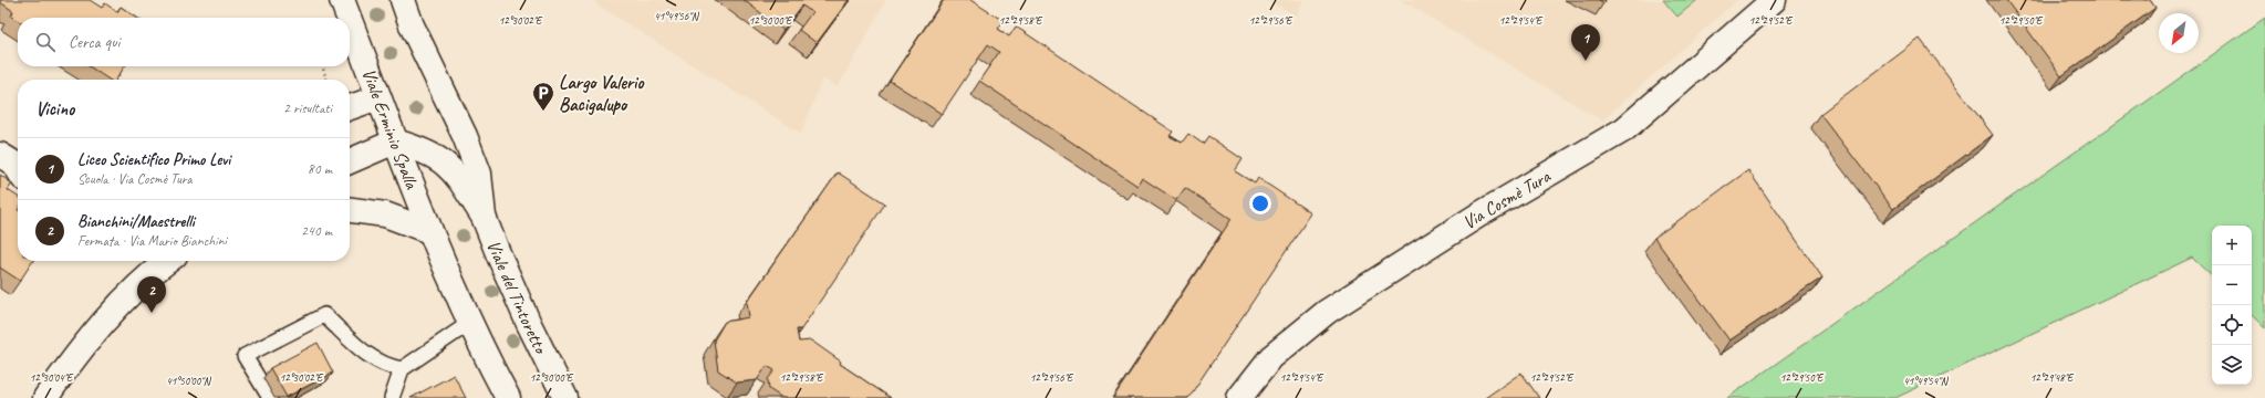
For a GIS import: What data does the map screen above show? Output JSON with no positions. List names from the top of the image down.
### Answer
{
  "streets": {
    "street": ["Viale Erminio Spalla", "Via Cosmè Tura", "Viale del Tintoretto"]
  },
  "places": {
    "parking": ["Largo Valerio Bacigalupo"]
  },
  "north": "bottom left",
  "page": {
    "search": "Cerca qui",
    "pins": ["1", "2"],
    "heading": ["Vicino", "2 risultati"],
    "list": [
      {
        "mark": "1",
        "name": "Liceo Scientifico Primo Levi",
        "note": "Scuola · Via Cosmè Tura",
        "value": "80 m"
      },
      {
        "mark": "2",
        "name": "Bianchini/Maestrelli",
        "note": "Fermata · Via Mario Bianchini",
        "value": "240 m"
      }
    ],
    "map_buttons": ["+", "−"]
  },
  "coordinates": [
    "41°49'56\"N",
    "12°29'54\"E",
    "12°29'50\"E",
    "12°30'02\"E",
    "12°30'00\"E",
    "12°29'58\"E",
    "12°29'56\"E",
    "12°29'52\"E",
    "12°30'04\"E",
    "12°29'48\"E",
    "41°50'00\"N",
    "41°49'54\"N"
  ]
}
